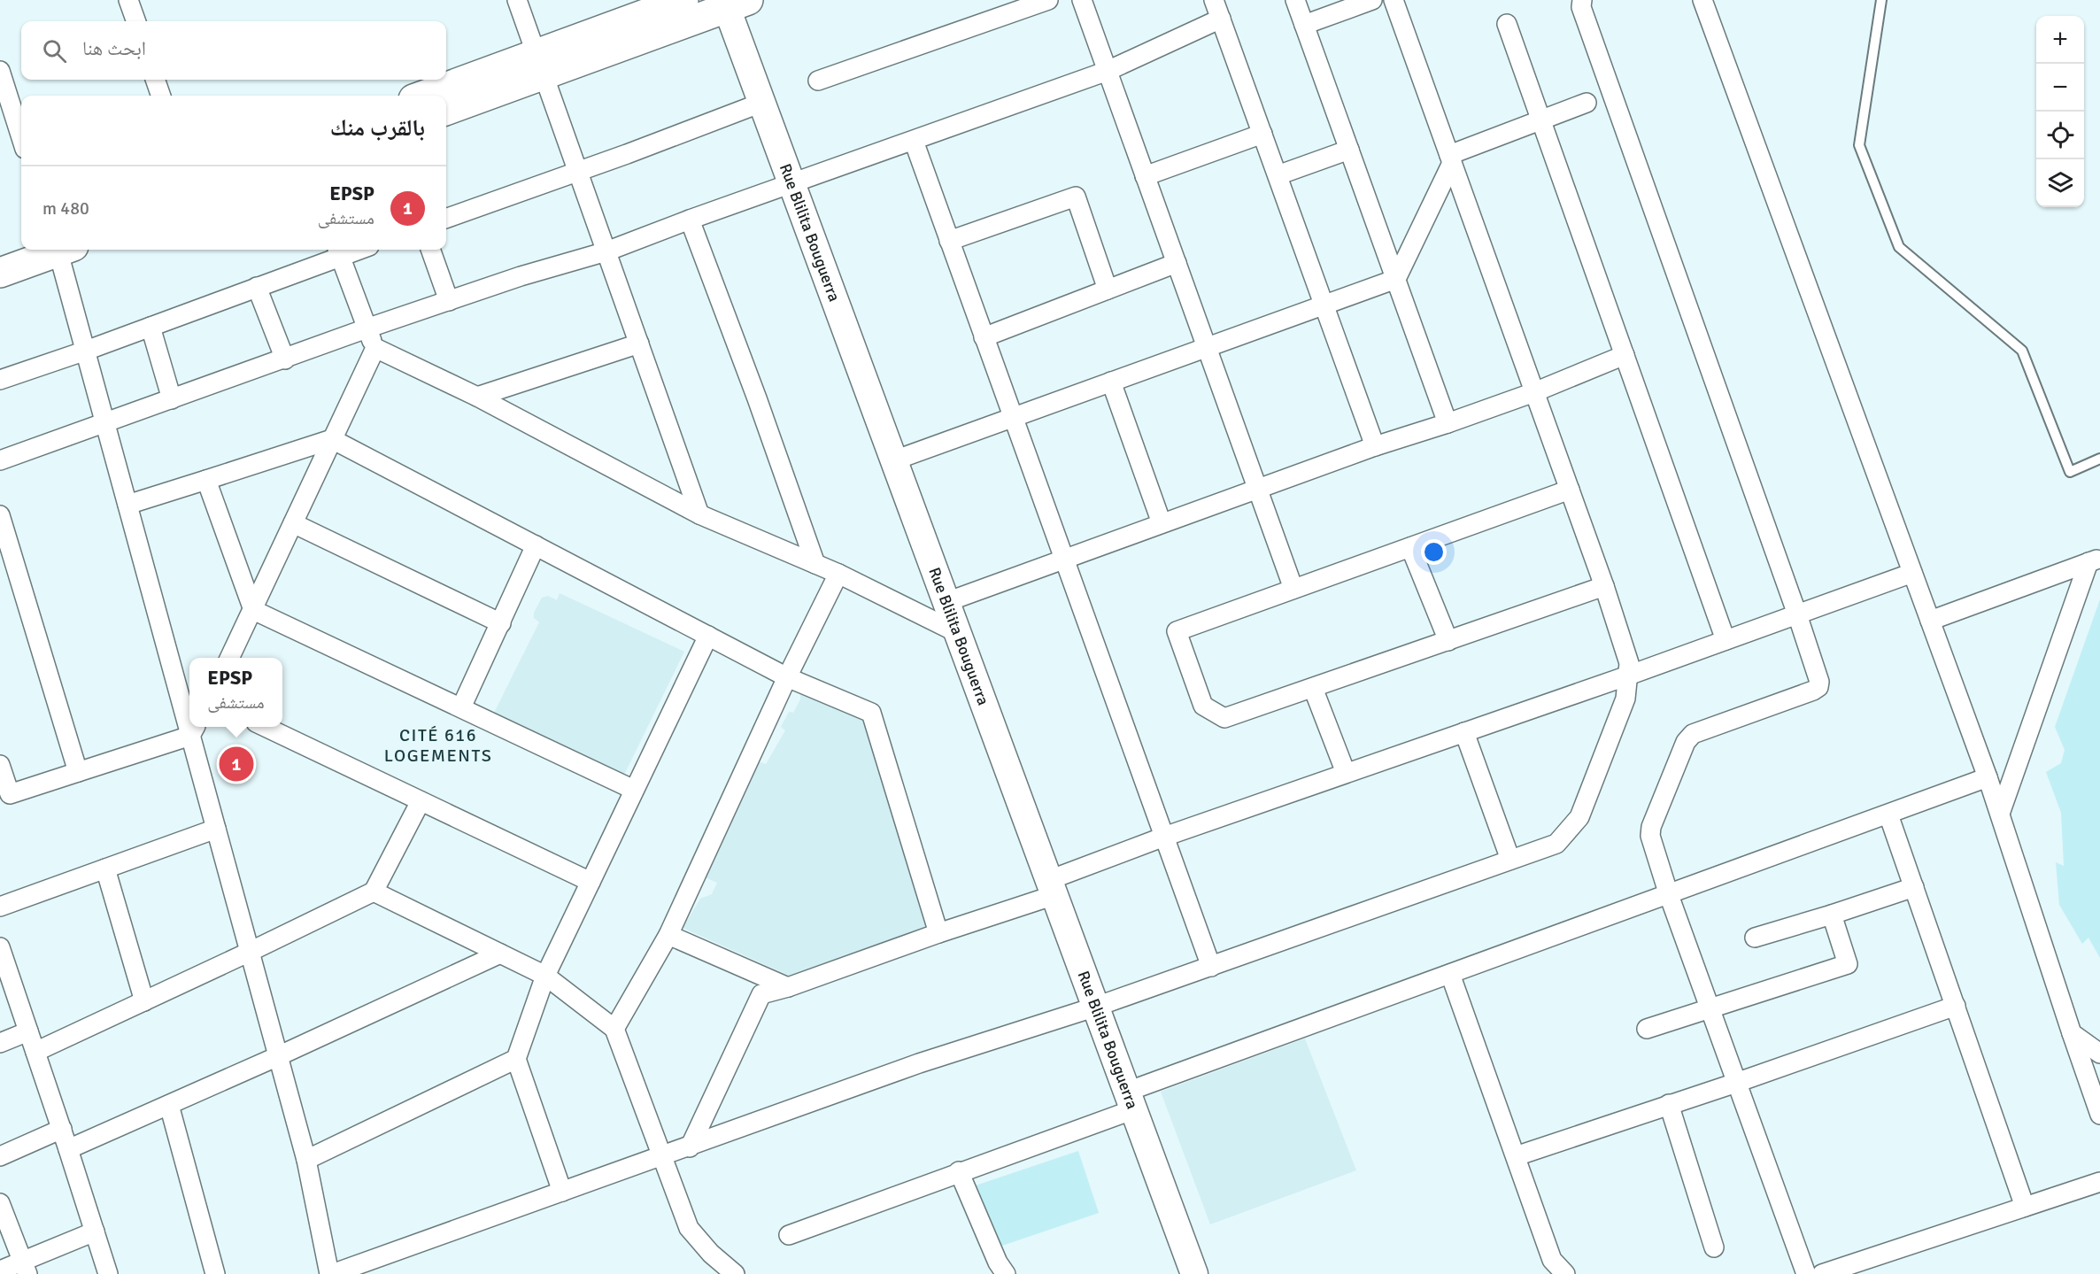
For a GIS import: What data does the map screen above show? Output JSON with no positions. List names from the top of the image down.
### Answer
{
  "streets": {
    "street": ["Rue Blilita Bouguerra"]
  },
  "districts": ["CITÉ 616 LOGEMENTS"],
  "page": {
    "map_buttons": ["+", "−"],
    "search": "ابحث هنا",
    "heading": "بالقرب منك",
    "list": [
      {
        "mark": "1",
        "name": "EPSP",
        "note": "مستشفى",
        "value": "480 m"
      }
    ],
    "popup": ["EPSP", "مستشفى"],
    "pins": "1"
  }
}
